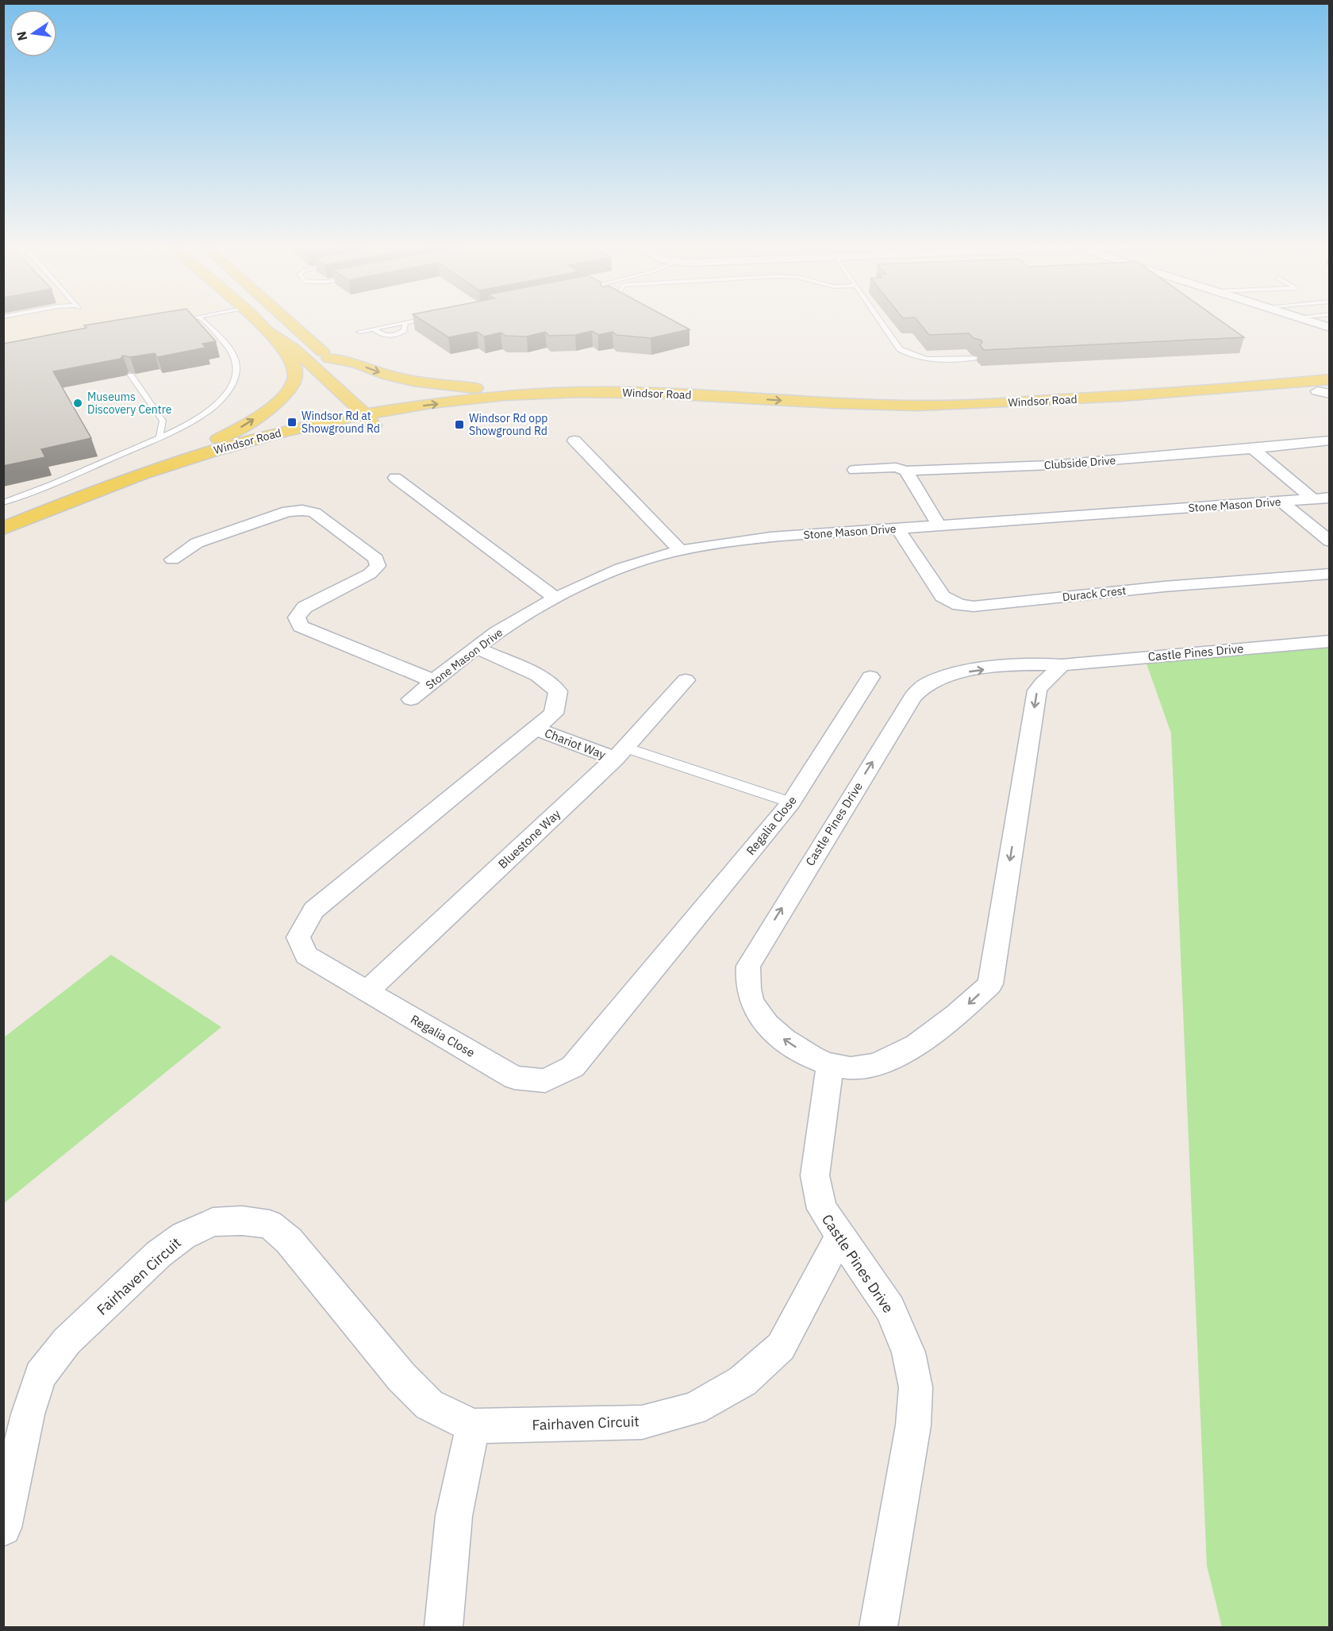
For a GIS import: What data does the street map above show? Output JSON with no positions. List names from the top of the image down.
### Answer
{
  "streets": {
    "main road": ["Windsor Road"],
    "street": [
      "Clubside Drive",
      "Stone Mason Drive",
      "Durack Crest",
      "Castle Pines Drive",
      "Chariot Way",
      "Regalia Close",
      "Bluestone Way",
      "Fairhaven Circuit"
    ]
  },
  "crossings": [
    ["Stone Mason Drive", "Durack Crest"],
    ["Stone Mason Drive", "Regalia Close"],
    ["Castle Pines Drive", "Fairhaven Circuit"],
    ["Chariot Way", "Regalia Close"],
    ["Chariot Way", "Bluestone Way"],
    ["Regalia Close", "Bluestone Way"]
  ],
  "places": {
    "other": ["Museums Discovery Centre"],
    "transit": ["Windsor Rd at Showground Rd", "Windsor Rd opp Showground Rd"]
  },
  "north": "left"
}
